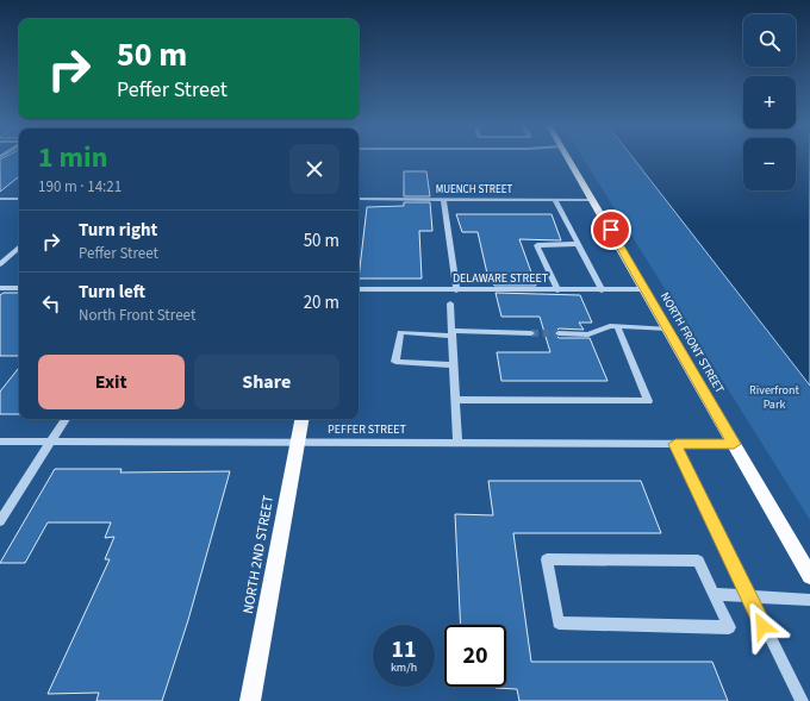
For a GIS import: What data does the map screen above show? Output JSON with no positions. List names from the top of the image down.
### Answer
{
  "streets": {
    "main road": ["NORTH FRONT STREET", "NORTH 2ND STREET"],
    "street": ["MUENCH STREET", "DELAWARE STREET", "PEFFER STREET"]
  },
  "crossings": [
    ["MUENCH STREET", "NORTH FRONT STREET"],
    ["DELAWARE STREET", "NORTH FRONT STREET"],
    ["NORTH FRONT STREET", "PEFFER STREET"],
    ["PEFFER STREET", "NORTH 2ND STREET"]
  ],
  "parks": ["Riverfront Park"],
  "page": {
    "map_buttons": ["+", "−"],
    "turn": ["50 m", "Peffer Street"],
    "heading": ["1 min", "190 m · 14:21"],
    "list": [
      {
        "name": "Turn right",
        "note": "Peffer Street",
        "value": "50 m"
      },
      {
        "name": "Turn left",
        "note": "North Front Street",
        "value": "20 m"
      }
    ],
    "buttons": ["Exit", "Share"],
    "speed": "11 km/h",
    "limit": "20"
  }
}
